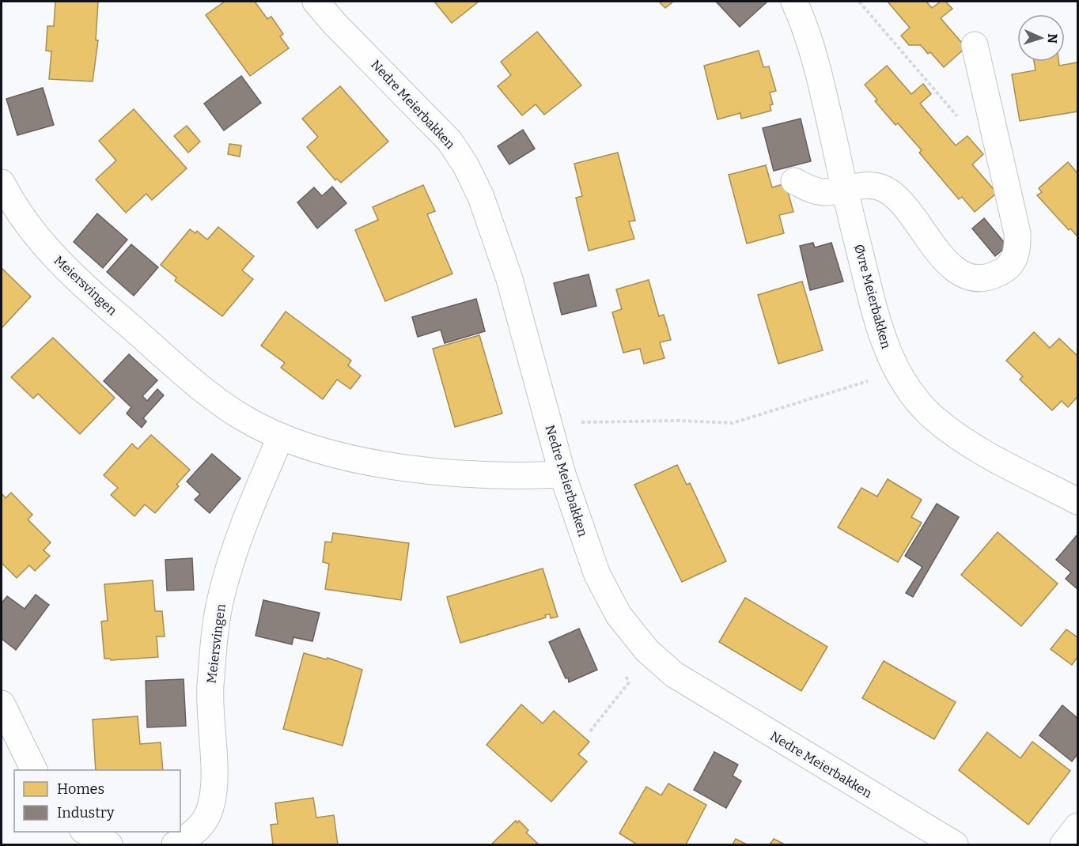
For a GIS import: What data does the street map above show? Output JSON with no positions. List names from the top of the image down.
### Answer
{
  "streets": {
    "street": ["Nedre Meierbakken", "Meiersvingen", "Øvre Meierbakken"]
  },
  "crossings": [
    ["Nedre Meierbakken", "Meiersvingen"]
  ],
  "legend": ["Homes", "Industry"],
  "north": "right"
}
